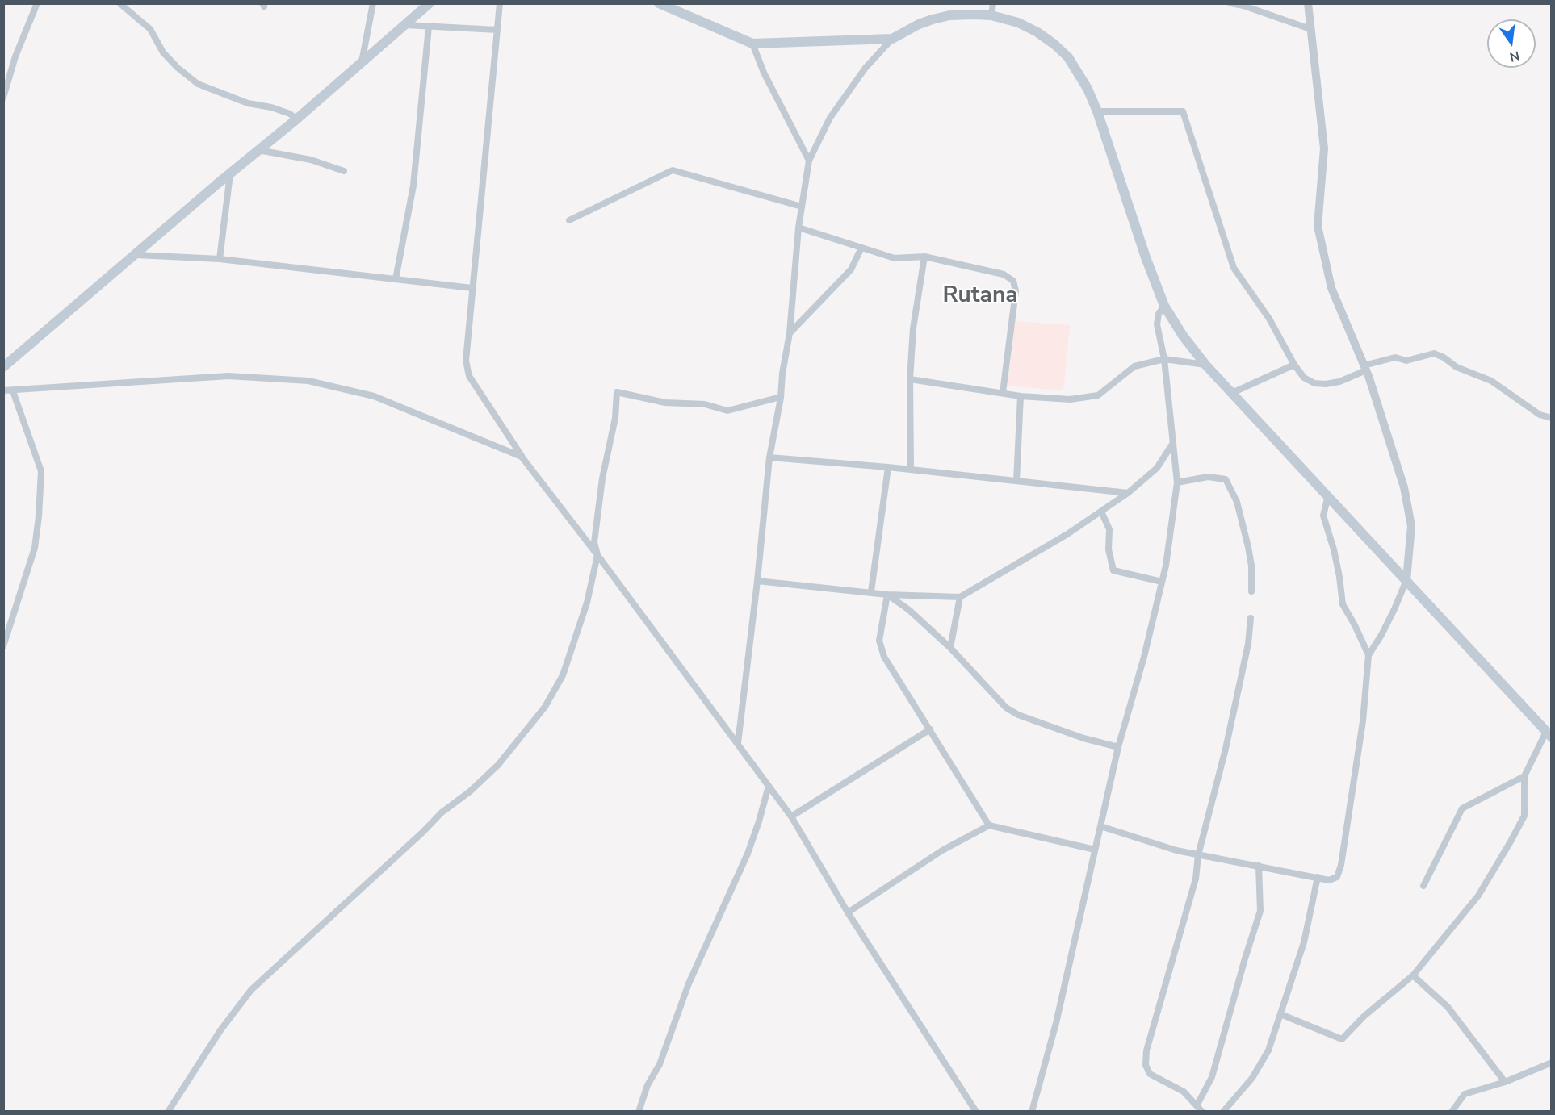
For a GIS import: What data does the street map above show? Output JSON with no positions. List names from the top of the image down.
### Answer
{
  "districts": ["Rutana"],
  "north": "bottom"
}
